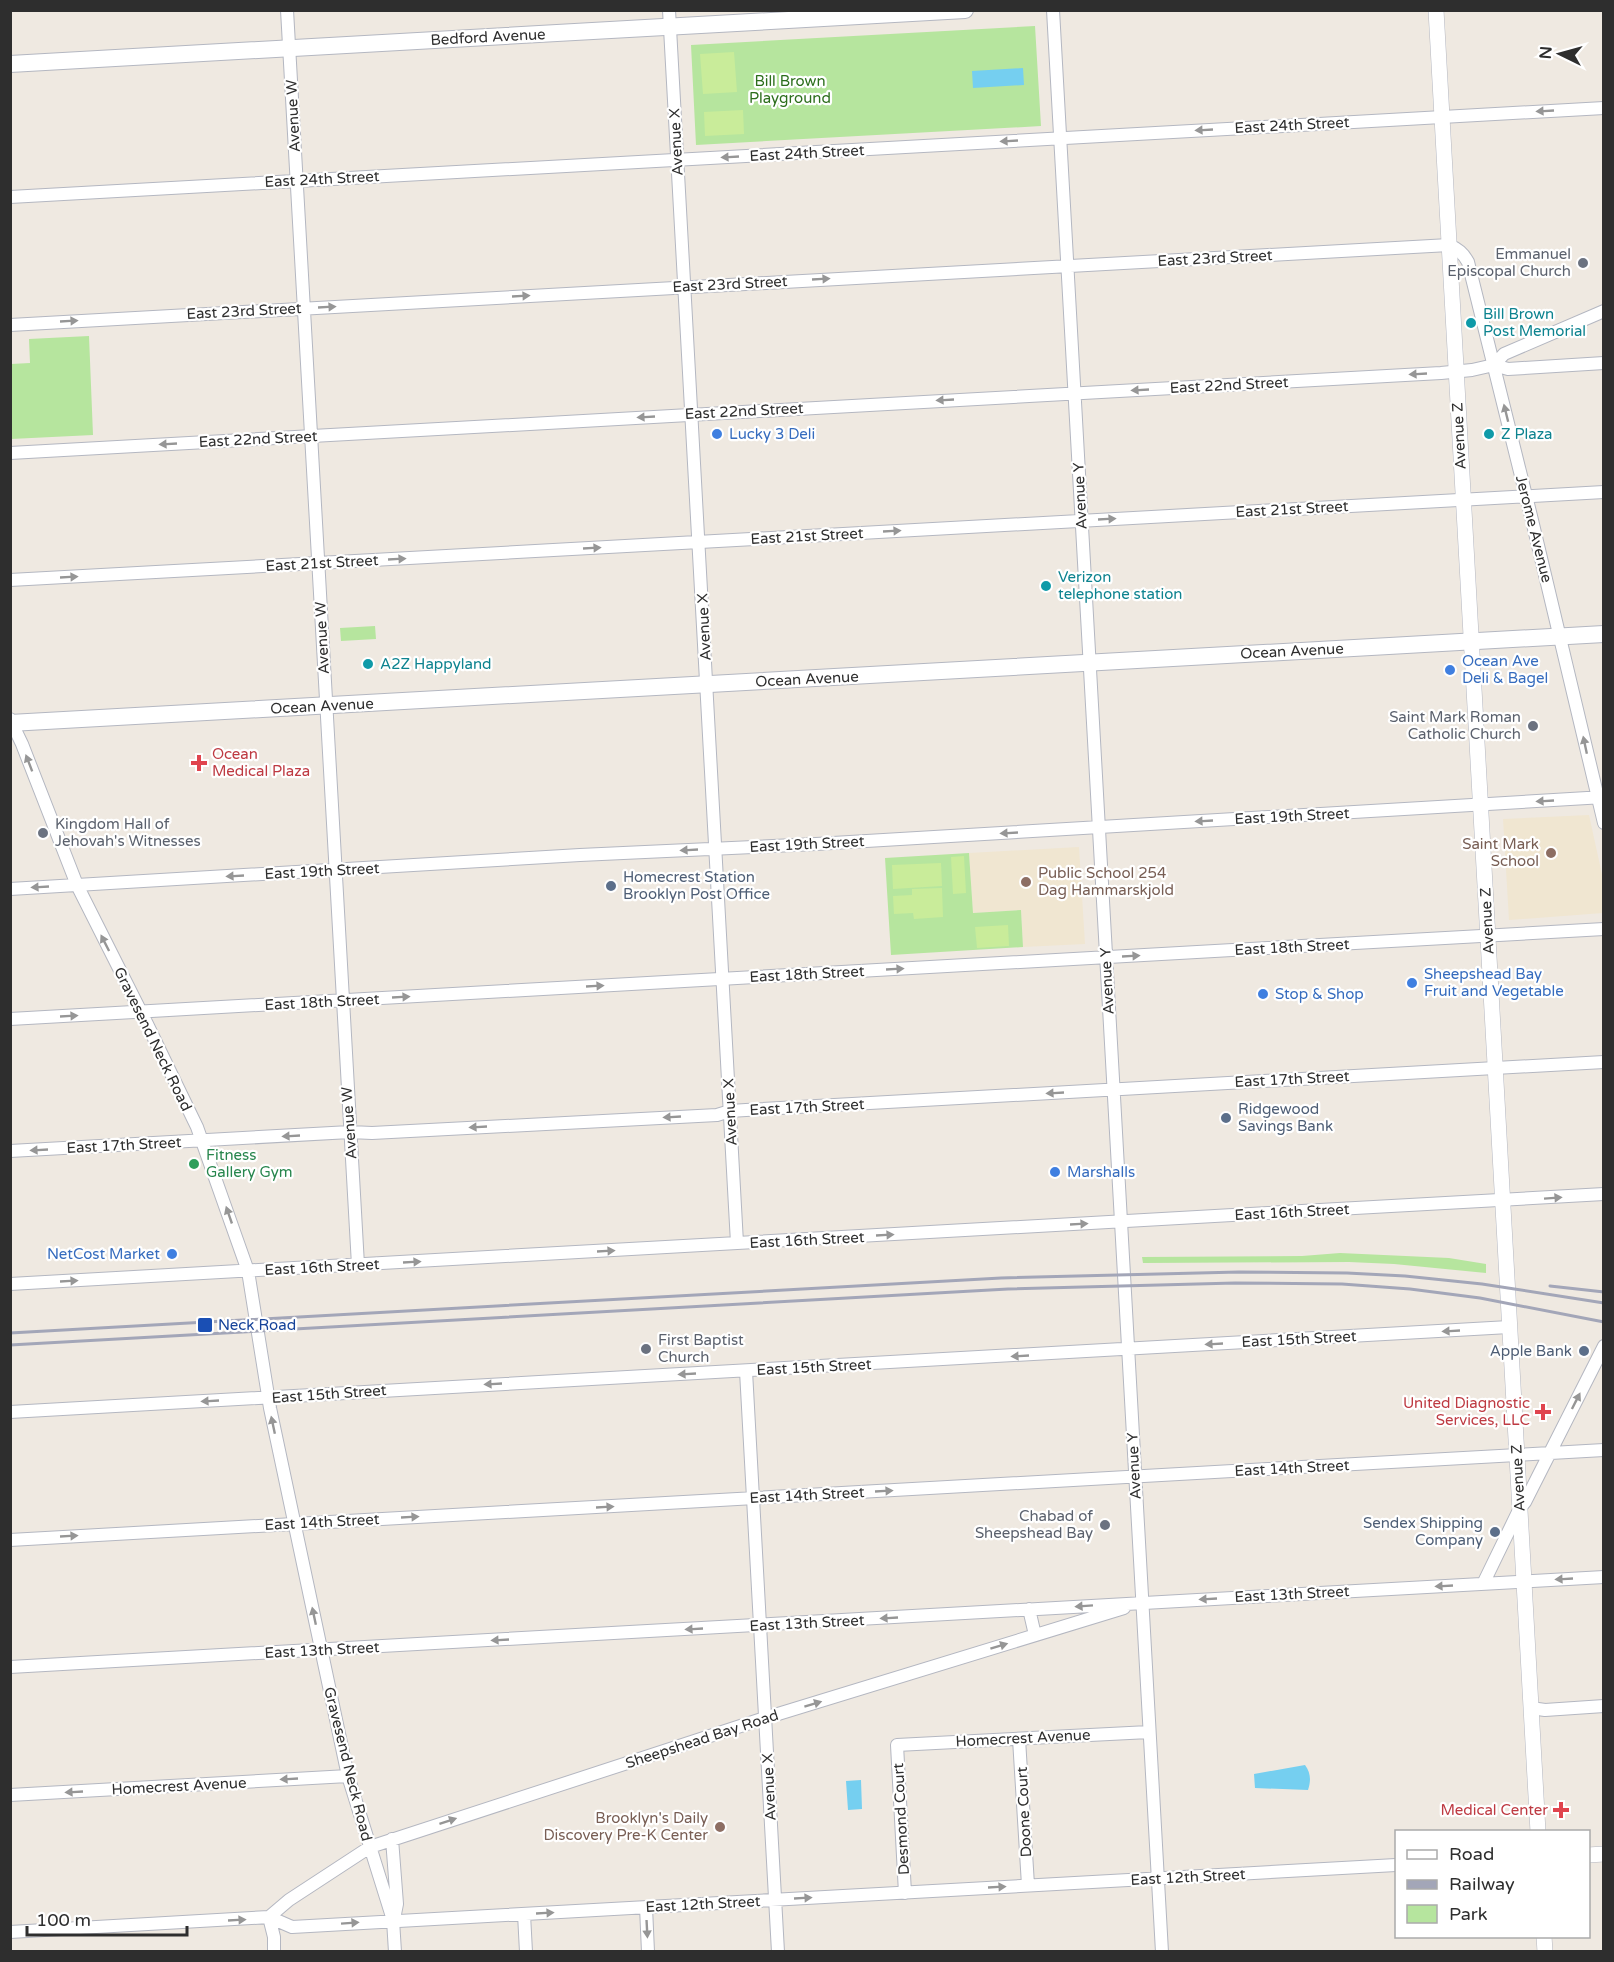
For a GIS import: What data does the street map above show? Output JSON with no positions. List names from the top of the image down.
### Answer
{
  "streets": {
    "main road": ["Bedford Avenue", "Ocean Avenue"],
    "street": [
      "Avenue W",
      "East 24th Street",
      "Avenue X",
      "East 23rd Street",
      "East 22nd Street",
      "Avenue Z",
      "Avenue Y",
      "East 21st Street",
      "Jerome Avenue",
      "East 19th Street",
      "East 18th Street",
      "Gravesend Neck Road",
      "East 17th Street",
      "East 16th Street",
      "East 15th Street",
      "East 14th Street",
      "East 13th Street",
      "Homecrest Avenue",
      "Sheepshead Bay Road",
      "Doone Court",
      "Desmond Court",
      "East 12th Street"
    ]
  },
  "crossings": [
    ["Bedford Avenue", "Avenue W"],
    ["Bedford Avenue", "Avenue X"],
    ["Avenue W", "East 24th Street"],
    ["Avenue W", "East 23rd Street"],
    ["Avenue W", "East 22nd Street"],
    ["Avenue W", "East 21st Street"],
    ["Avenue W", "Ocean Avenue"],
    ["Avenue W", "East 19th Street"],
    ["Avenue W", "East 18th Street"],
    ["Avenue W", "East 17th Street"],
    ["Avenue W", "East 16th Street"],
    ["East 24th Street", "Avenue X"],
    ["East 24th Street", "Avenue Z"],
    ["East 24th Street", "Avenue Y"],
    ["Avenue X", "East 23rd Street"],
    ["Avenue X", "East 22nd Street"],
    ["Avenue X", "East 21st Street"],
    ["Avenue X", "Ocean Avenue"],
    ["Avenue X", "East 19th Street"],
    ["Avenue X", "East 18th Street"],
    ["Avenue X", "East 17th Street"],
    ["Avenue X", "East 16th Street"],
    ["Avenue X", "East 15th Street"],
    ["Avenue X", "East 14th Street"],
    ["Avenue X", "East 13th Street"],
    ["Avenue X", "Sheepshead Bay Road"],
    ["Avenue X", "East 12th Street"],
    ["East 23rd Street", "Avenue Z"],
    ["East 23rd Street", "Avenue Y"],
    ["East 23rd Street", "Jerome Avenue"],
    ["East 22nd Street", "Avenue Z"],
    ["East 22nd Street", "Avenue Y"],
    ["East 22nd Street", "Jerome Avenue"],
    ["Avenue Z", "East 21st Street"],
    ["Avenue Z", "Jerome Avenue"],
    ["Avenue Z", "Ocean Avenue"],
    ["Avenue Z", "East 19th Street"],
    ["Avenue Z", "East 18th Street"],
    ["Avenue Z", "East 17th Street"],
    ["Avenue Z", "East 16th Street"],
    ["Avenue Z", "East 15th Street"],
    ["Avenue Z", "East 14th Street"],
    ["Avenue Z", "East 13th Street"],
    ["Avenue Y", "East 21st Street"],
    ["Avenue Y", "Ocean Avenue"],
    ["Avenue Y", "East 19th Street"],
    ["Avenue Y", "East 18th Street"],
    ["Avenue Y", "East 17th Street"],
    ["Avenue Y", "East 16th Street"],
    ["Avenue Y", "East 15th Street"],
    ["Avenue Y", "East 14th Street"],
    ["Avenue Y", "East 13th Street"],
    ["Avenue Y", "Homecrest Avenue"],
    ["Avenue Y", "Sheepshead Bay Road"],
    ["Avenue Y", "East 12th Street"],
    ["East 21st Street", "Jerome Avenue"],
    ["Jerome Avenue", "Ocean Avenue"],
    ["Jerome Avenue", "East 19th Street"],
    ["Ocean Avenue", "Gravesend Neck Road"],
    ["East 19th Street", "Gravesend Neck Road"],
    ["East 18th Street", "Gravesend Neck Road"],
    ["Gravesend Neck Road", "East 17th Street"],
    ["Gravesend Neck Road", "East 16th Street"],
    ["Gravesend Neck Road", "East 15th Street"],
    ["Gravesend Neck Road", "East 14th Street"],
    ["Gravesend Neck Road", "East 13th Street"],
    ["Gravesend Neck Road", "Homecrest Avenue"],
    ["Gravesend Neck Road", "Sheepshead Bay Road"],
    ["Gravesend Neck Road", "East 12th Street"],
    ["East 13th Street", "Sheepshead Bay Road"],
    ["Homecrest Avenue", "Doone Court"],
    ["Homecrest Avenue", "Desmond Court"],
    ["Doone Court", "East 12th Street"],
    ["Desmond Court", "East 12th Street"]
  ],
  "one_way": [
    "East 24th Street",
    "East 23rd Street",
    "East 22nd Street",
    "East 21st Street",
    "Jerome Avenue",
    "East 19th Street",
    "East 18th Street",
    "Gravesend Neck Road",
    "East 17th Street",
    "East 16th Street",
    "East 15th Street",
    "East 14th Street",
    "East 13th Street",
    "Homecrest Avenue",
    "Sheepshead Bay Road",
    "East 12th Street"
  ],
  "parks": ["Bill Brown Playground"],
  "places": {
    "other": [
      "Emmanuel Episcopal Church",
      "Bill Brown Post Memorial",
      "Lucky 3 Deli",
      "Z Plaza",
      "Verizon telephone station",
      "A2Z Happyland",
      "Ocean Ave Deli & Bagel",
      "Saint Mark Roman Catholic Church",
      "Kingdom Hall of Jehovah's Witnesses",
      "Saint Mark School",
      "Public School 254 Dag Hammarskjold",
      "Homecrest Station Brooklyn Post Office",
      "Sheepshead Bay Fruit and Vegetable",
      "Stop & Shop",
      "Ridgewood Savings Bank",
      "Fitness Gallery Gym",
      "Marshalls",
      "NetCost Market",
      "First Baptist Church",
      "Apple Bank",
      "Chabad of Sheepshead Bay",
      "Sendex Shipping Company",
      "Brooklyn's Daily Discovery Pre-K Center"
    ],
    "health": ["Ocean Medical Plaza", "United Diagnostic Services, LLC", "Medical Center"],
    "transit": ["Neck Road"]
  },
  "legend": ["Road", "Railway", "Park"],
  "scale_bar": "100 m",
  "north": "left"
}
